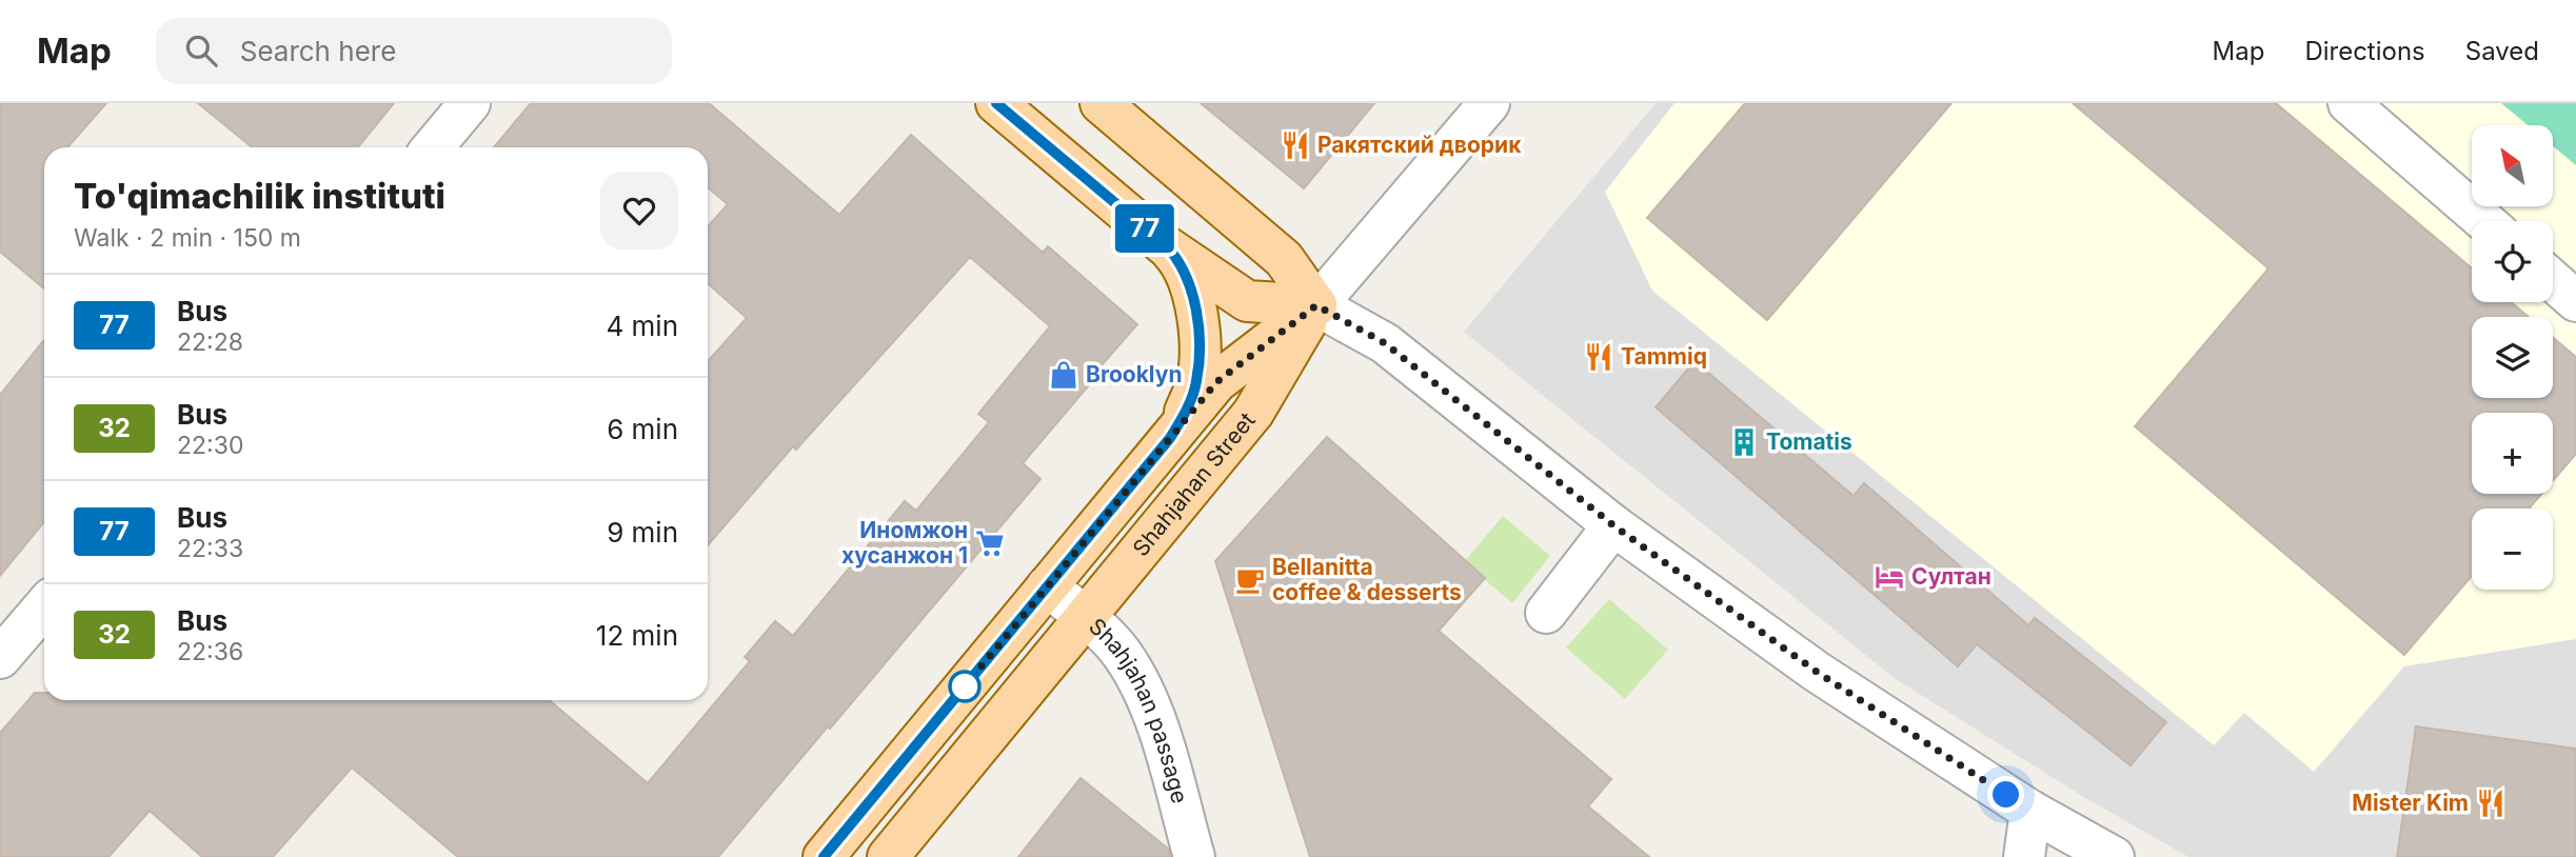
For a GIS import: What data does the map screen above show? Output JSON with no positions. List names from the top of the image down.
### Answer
{
  "streets": {
    "main road": ["Shahjahan Street"],
    "street": ["Shahjahan passage"]
  },
  "crossings": [
    ["Shahjahan Street", "Shahjahan passage"]
  ],
  "places": {
    "restaurant": ["Ракятский дворик", "Tammiq", "Mister Kim"],
    "shop": ["Brooklyn"],
    "building": ["Tomatis"],
    "supermarket": ["Иномжон хусанжон 1"],
    "hotel": ["Султан"],
    "cafe": ["Bellanitta coffee & desserts"]
  },
  "lines": ["bus line 77"],
  "north": "top left",
  "page": {
    "header": "Map",
    "search": "Search here",
    "nav": ["Map", "Directions", "Saved"],
    "on_map": "77",
    "map_buttons": ["+", "−"],
    "heading": ["To'qimachilik instituti", "Walk · 2 min · 150 m"],
    "list": [
      {
        "mark": "77",
        "name": "Bus",
        "note": "22:28",
        "value": "4 min"
      },
      {
        "mark": "32",
        "name": "Bus",
        "note": "22:30",
        "value": "6 min"
      },
      {
        "mark": "77",
        "name": "Bus",
        "note": "22:33",
        "value": "9 min"
      },
      {
        "mark": "32",
        "name": "Bus",
        "note": "22:36",
        "value": "12 min"
      }
    ]
  }
}
